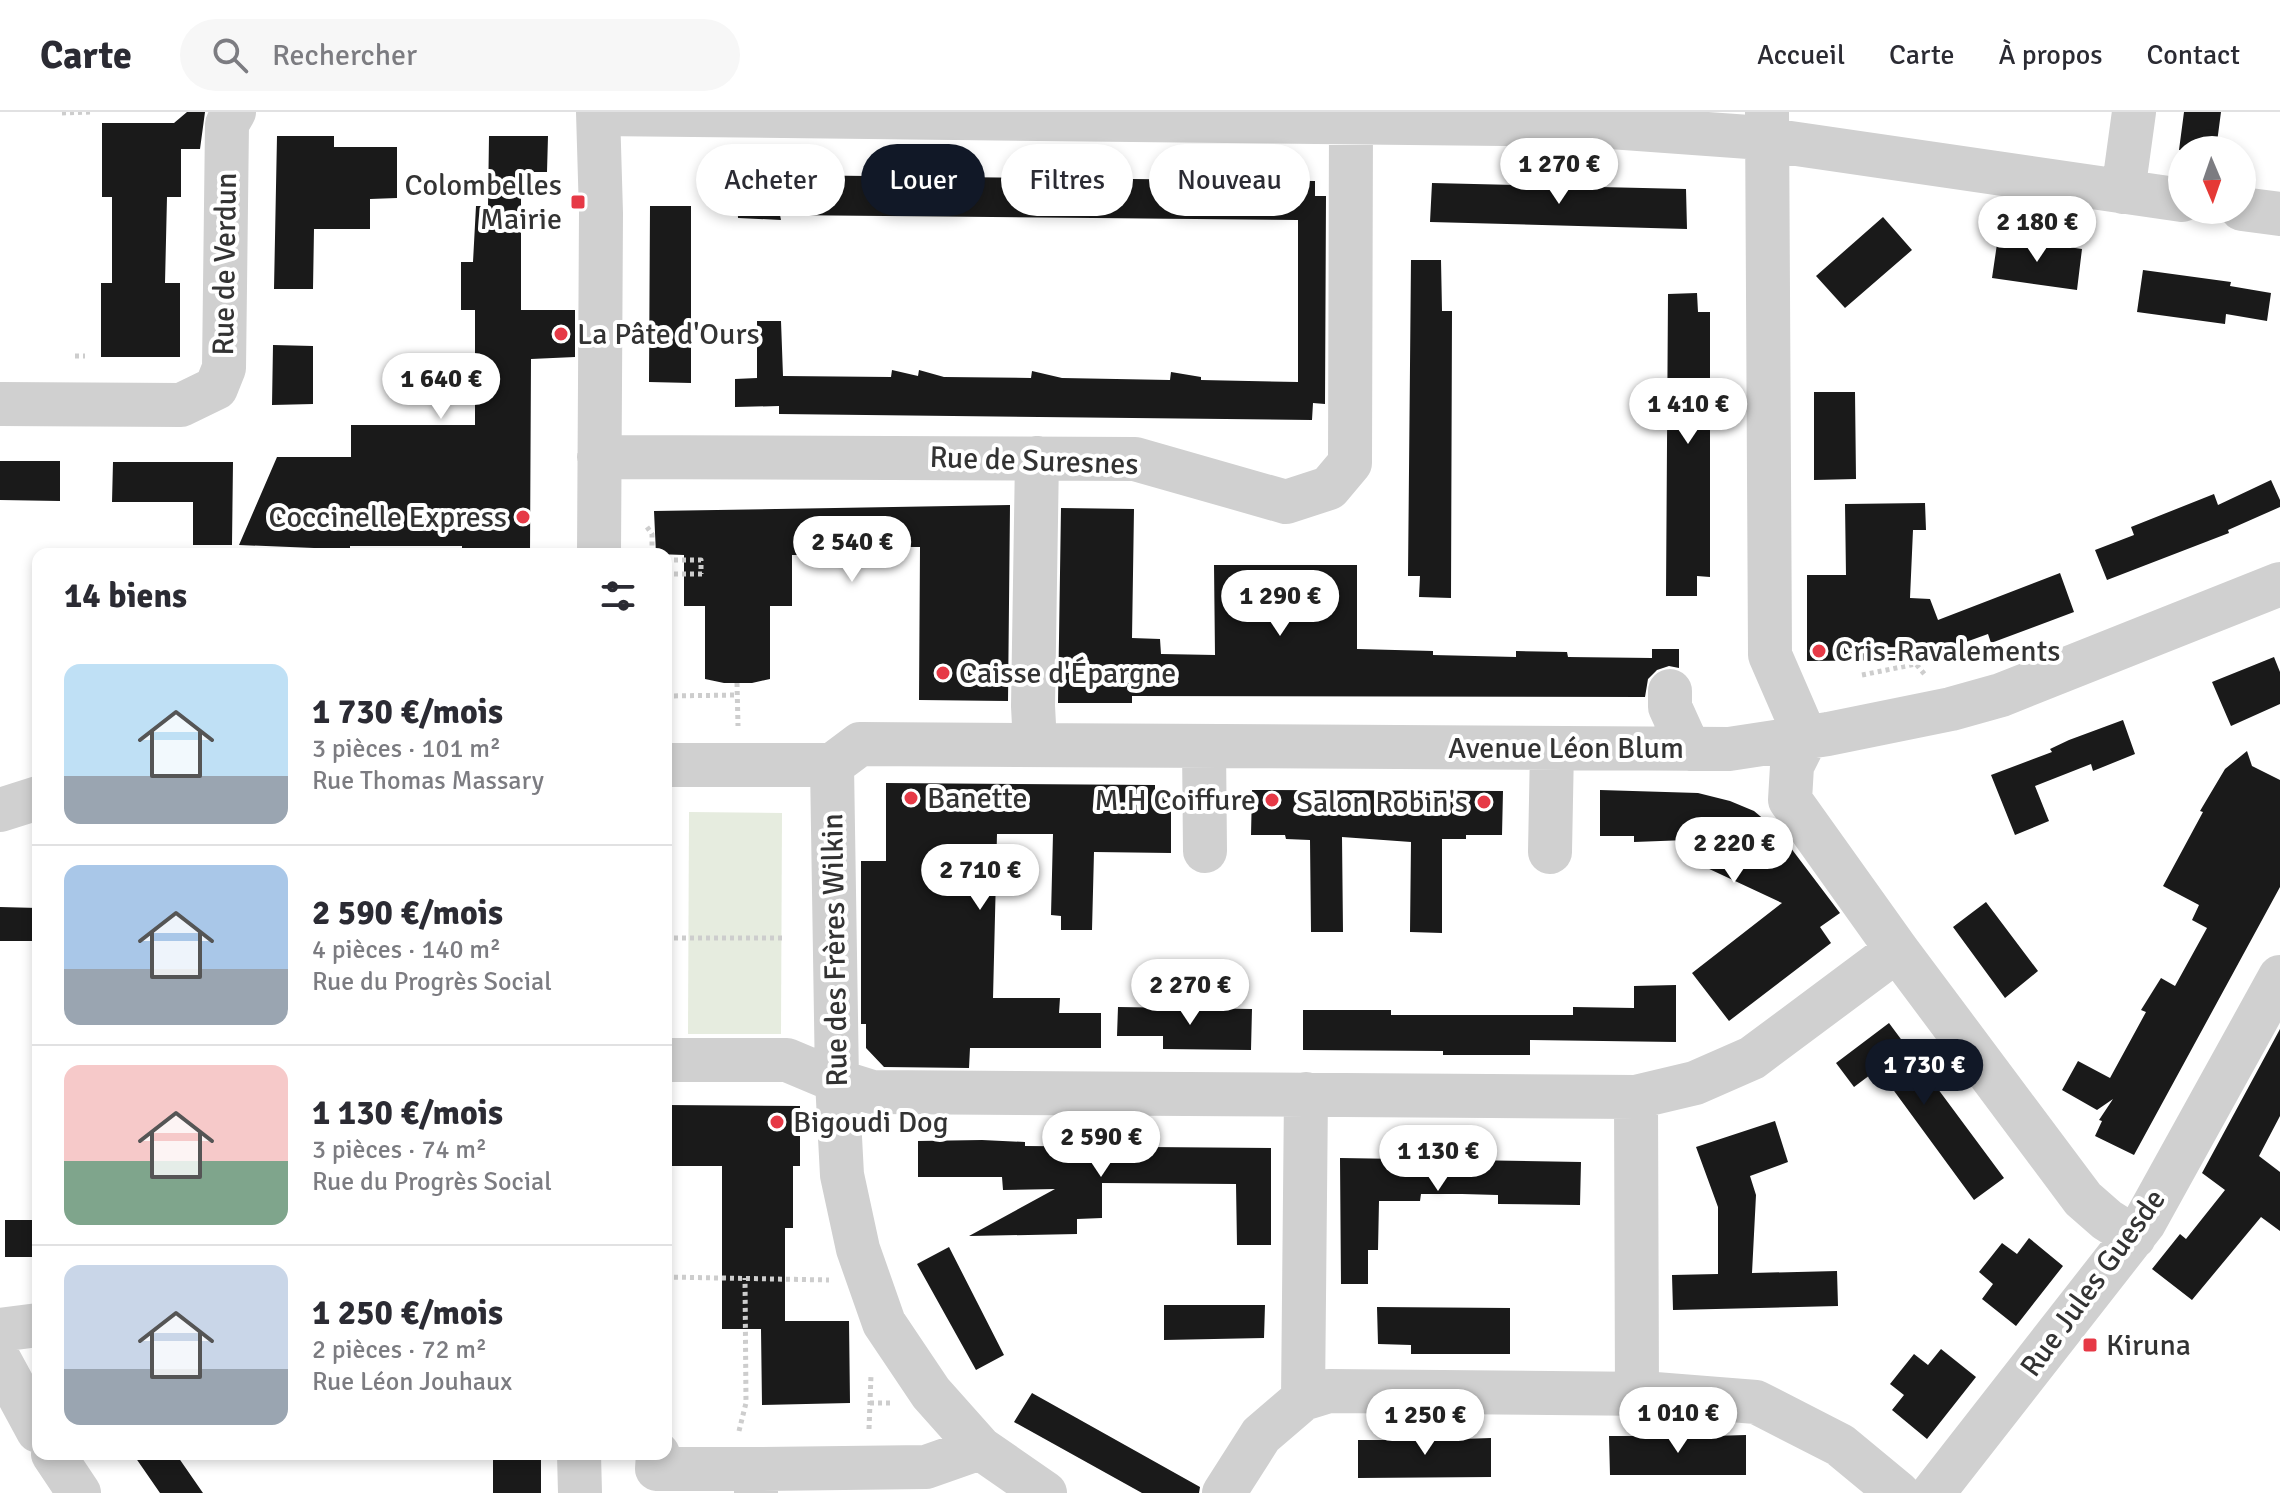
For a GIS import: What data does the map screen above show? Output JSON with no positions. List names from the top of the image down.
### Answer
{
  "streets": {
    "street": [
      "Rue de Verdun",
      "Rue de Suresnes",
      "Avenue Léon Blum",
      "Rue des Frères Wilkin",
      "Rue Jules Guesde"
    ]
  },
  "crossings": [
    ["Avenue Léon Blum", "Rue des Frères Wilkin"]
  ],
  "places": {
    "transit": ["Colombelles Mairie", "Kiruna"],
    "other": [
      "La Pâte d'Ours",
      "Coccinelle Express",
      "Cris-Ravalements",
      "Caisse d'Épargne",
      "Banette",
      "M.H Coiffure",
      "Salon Robin's",
      "Bigoudi Dog"
    ]
  },
  "north": "bottom",
  "page": {
    "header": "Carte",
    "search": "Rechercher",
    "nav": [
      "Accueil",
      "Carte",
      "À propos",
      "Contact"
    ],
    "price": [
      "1 270 €",
      "2 180 €",
      "1 640 €",
      "1 410 €",
      "2 540 €",
      "1 290 €",
      "2 220 €",
      "2 710 €",
      "2 270 €",
      "1 730 €",
      "2 590 €",
      "1 130 €",
      "1 010 €",
      "1 250 €"
    ],
    "chip": [
      "Acheter",
      "Louer",
      "Filtres",
      "Nouveau"
    ],
    "heading": "14 biens",
    "list": [
      {
        "name": "1 730 €/mois",
        "note": "3 pièces · 101 m² · Rue Thomas Massary"
      },
      {
        "name": "2 590 €/mois",
        "note": "4 pièces · 140 m² · Rue du Progrès Social"
      },
      {
        "name": "1 130 €/mois",
        "note": "3 pièces · 74 m² · Rue du Progrès Social"
      },
      {
        "name": "1 250 €/mois",
        "note": "2 pièces · 72 m² · Rue Léon Jouhaux"
      }
    ]
  }
}
